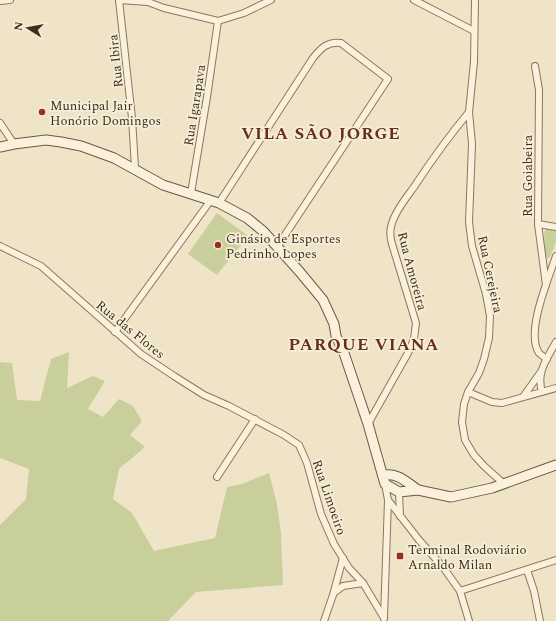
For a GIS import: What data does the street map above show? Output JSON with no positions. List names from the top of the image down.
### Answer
{
  "streets": {
    "street": [
      "Rua Ibira",
      "Rua Igarapava",
      "Rua Goiabeira",
      "Rua Amoreira",
      "Rua Cerejeira",
      "Rua das Flores",
      "Rua Limoeiro"
    ]
  },
  "crossings": [
    ["Rua Amoreira", "Rua Cerejeira"],
    ["Rua das Flores", "Rua Limoeiro"]
  ],
  "districts": ["VILA SÃO JORGE", "PARQUE VIANA"],
  "places": {
    "other": ["Municipal Jair Honório Domingos", "Ginásio de Esportes Pedrinho Lopes"],
    "transit": ["Terminal Rodoviário Arnaldo Milan"]
  },
  "north": "left"
}
